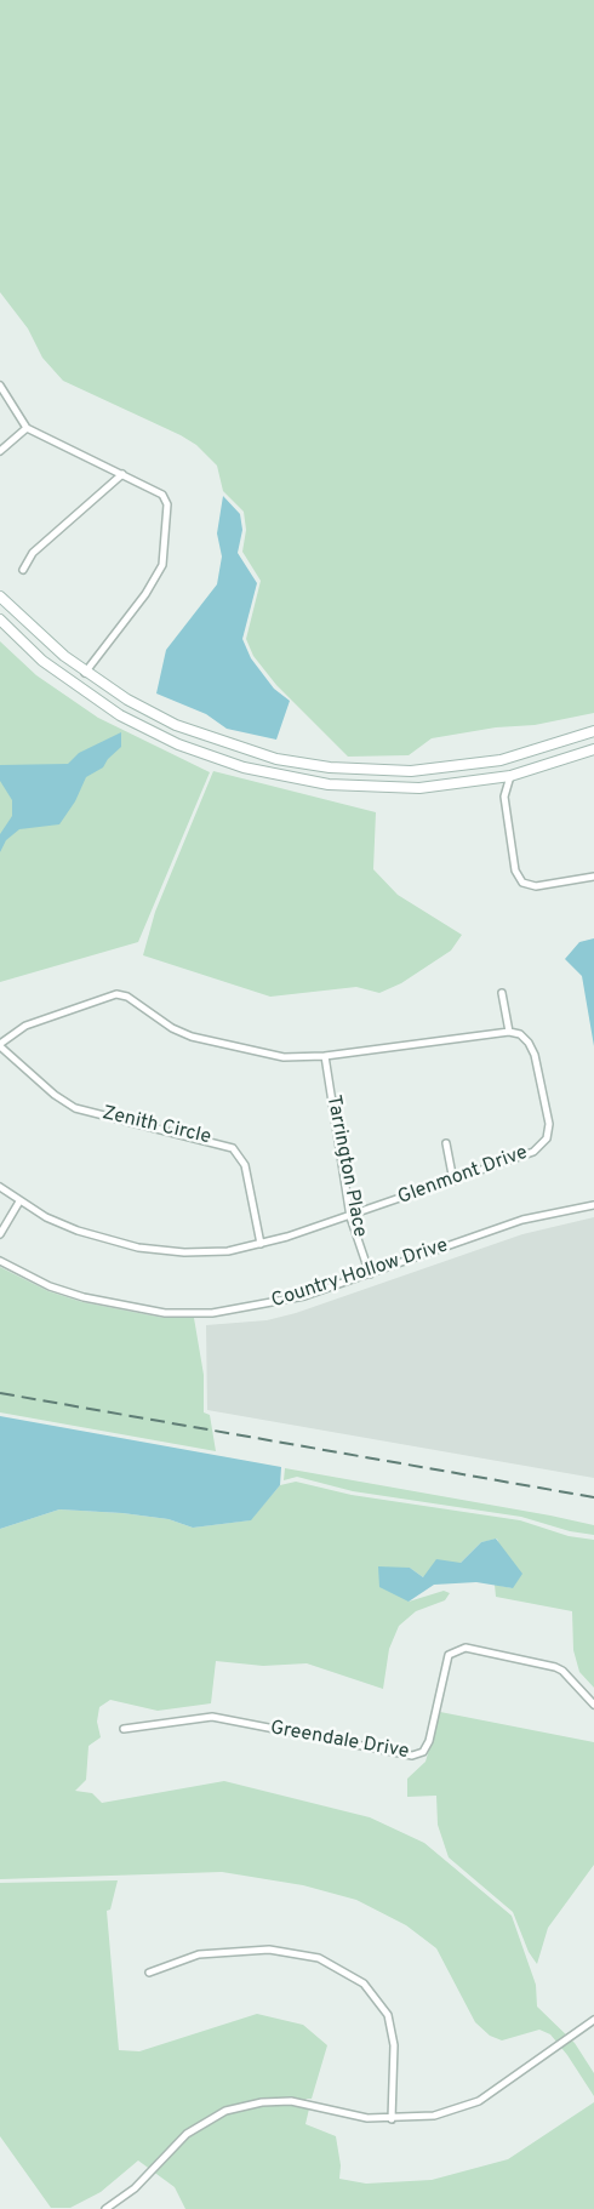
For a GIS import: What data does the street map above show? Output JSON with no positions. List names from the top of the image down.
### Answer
{
  "streets": {
    "street": [
      "Zenith Circle",
      "Tarrington Place",
      "Glenmont Drive",
      "Country Hollow Drive",
      "Greendale Drive"
    ]
  },
  "crossings": [
    ["Zenith Circle", "Glenmont Drive"],
    ["Tarrington Place", "Glenmont Drive"],
    ["Tarrington Place", "Country Hollow Drive"]
  ]
}
